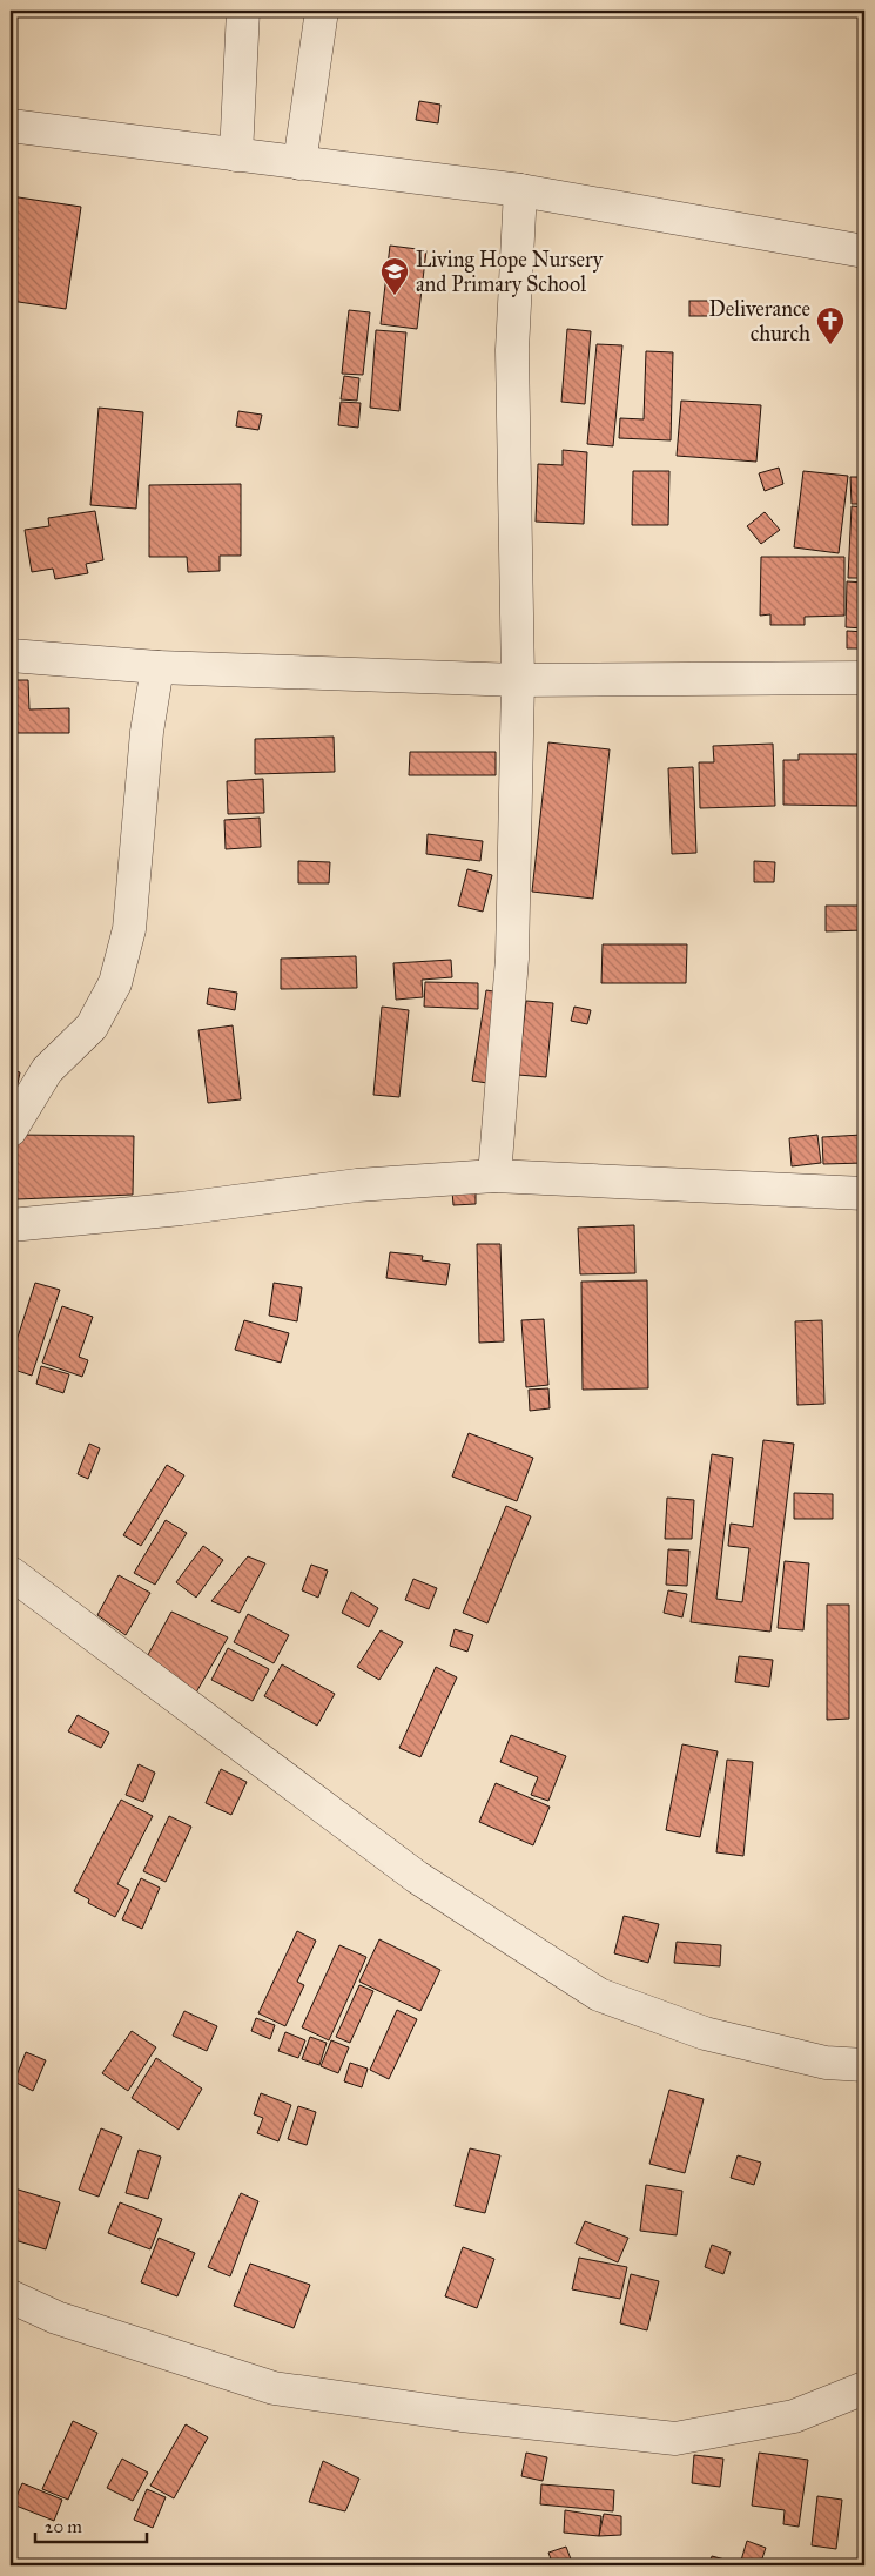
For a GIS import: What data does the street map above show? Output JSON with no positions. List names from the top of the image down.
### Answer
{
  "places": {
    "school or university": ["Living Hope Nursery and Primary School"],
    "church": ["Deliverance church"]
  },
  "scale_bar": "20 m"
}
